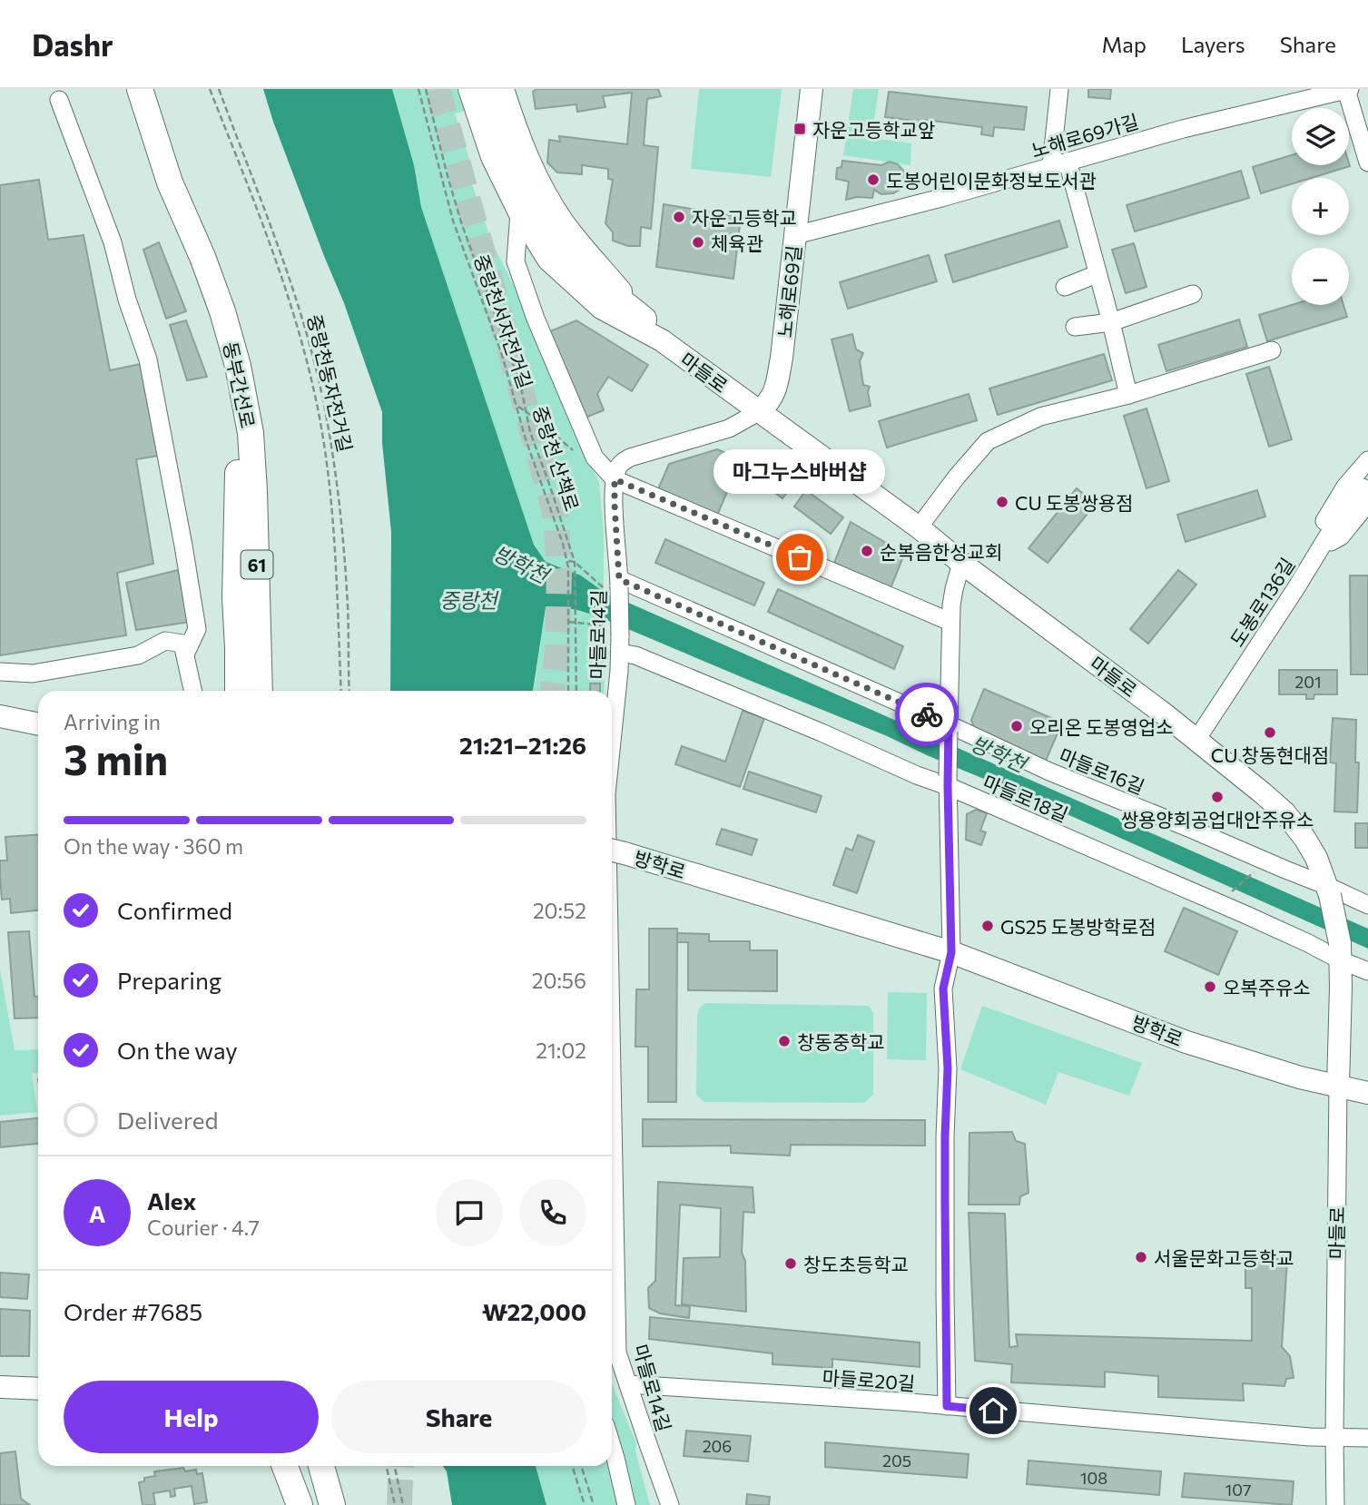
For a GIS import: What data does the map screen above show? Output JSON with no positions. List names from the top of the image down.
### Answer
{
  "streets": {
    "highway": ["동부간선로", "61"],
    "main road": ["노해로69길", "마들로", "방학로"],
    "street": [
      "노해로69가길",
      "도봉로136길",
      "마들로14길",
      "마들로16길",
      "마들로18길",
      "마들로20길"
    ],
    "path": ["중랑천서자전거길", "중랑천동자전거길", "중랑천 산책로"]
  },
  "crossings": [
    ["노해로69가길", "노해로69길"],
    ["노해로69길", "마들로"],
    ["마들로", "도봉로136길"],
    ["마들로", "마들로16길"],
    ["마들로", "마들로18길"],
    ["마들로", "방학로"],
    ["마들로", "마들로20길"],
    ["마들로14길", "마들로16길"],
    ["마들로14길", "마들로18길"],
    ["마들로14길", "마들로20길"]
  ],
  "water": ["방학천", "중랑천"],
  "places": {
    "transit": ["자운고등학교앞"],
    "other": [
      "도봉어린이문화정보도서관",
      "자운고등학교",
      "체육관",
      "CU 도봉쌍용점",
      "순복음한성교회",
      "마그누스바버샵",
      "오리온 도봉영업소",
      "CU 창동현대점",
      "쌍용양회공업대안주유소",
      "GS25 도봉방학로점",
      "오복주유소",
      "창동중학교",
      "서울문화고등학교",
      "창도초등학교"
    ]
  },
  "house_numbers": [
    "201",
    "206",
    "205",
    "108",
    "107"
  ],
  "page": {
    "header": "Dashr",
    "nav": ["Map", "Layers", "Share"],
    "map_buttons": ["+", "−"],
    "bubble": "마그누스바버샵",
    "heading": ["3 min", "Arriving in", "21:21–21:26"],
    "panel": [
      "Alex",
      "Courier · 4.7",
      "Order #7685",
      "₩22,000"
    ],
    "bar": "On the way · 360 m",
    "list": [
      ["Confirmed", "20:52"],
      ["Preparing", "20:56"],
      ["On the way", "21:02"],
      "Delivered"
    ],
    "round": "A",
    "buttons": ["Help", "Share"]
  }
}
